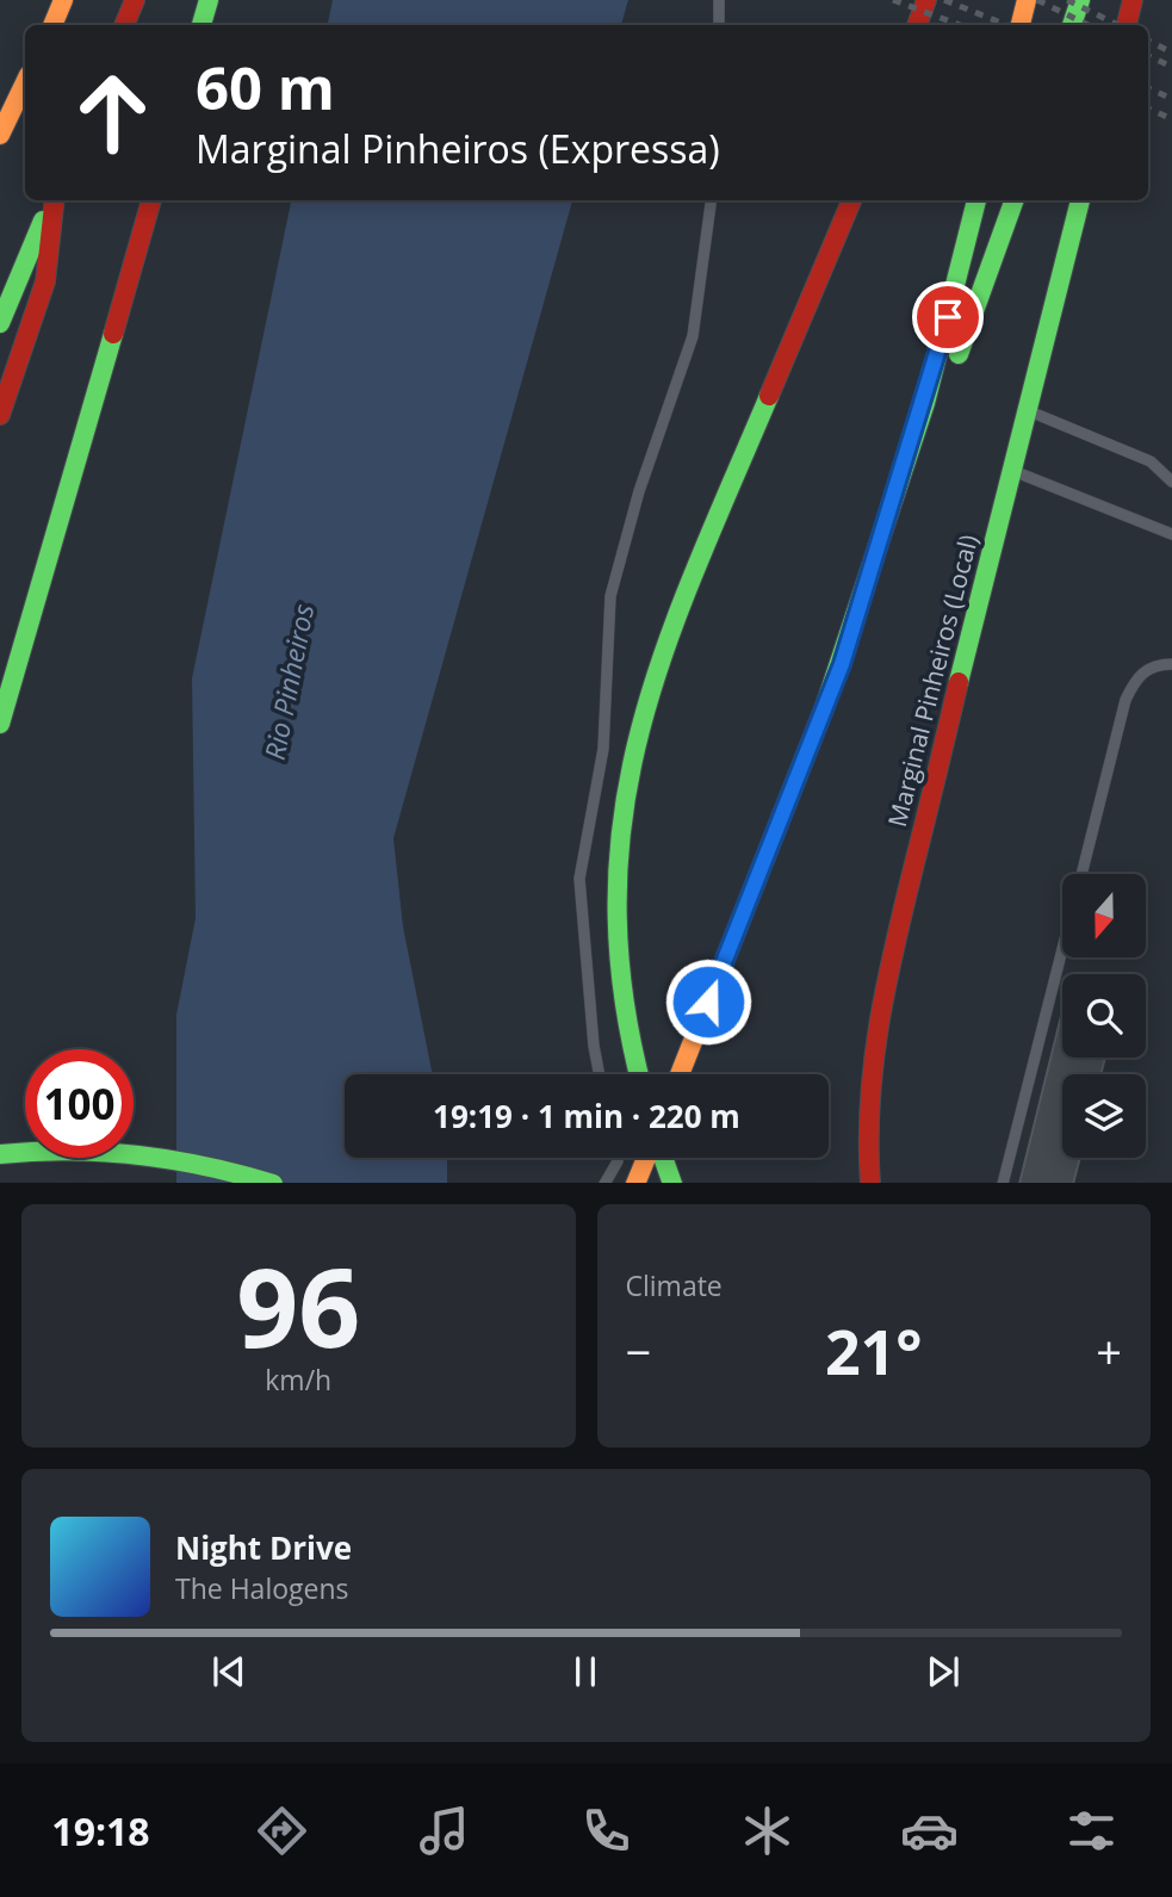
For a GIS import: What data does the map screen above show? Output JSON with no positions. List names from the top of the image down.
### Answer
{
  "streets": {
    "highway": ["Marginal Pinheiros (Local)"]
  },
  "water": ["Rio Pinheiros"],
  "north": "bottom",
  "page": {
    "turn": ["60 m", "Marginal Pinheiros (Expressa)"],
    "limit": "100",
    "trip": "19:19 · 1 min · 220 m",
    "tile": [
      ["96", "km/h"],
      "Climate"
    ],
    "heat": ["−", "21°", "+"],
    "song": ["Night Drive", "The Halogens"],
    "tabs": "19:18"
  }
}
